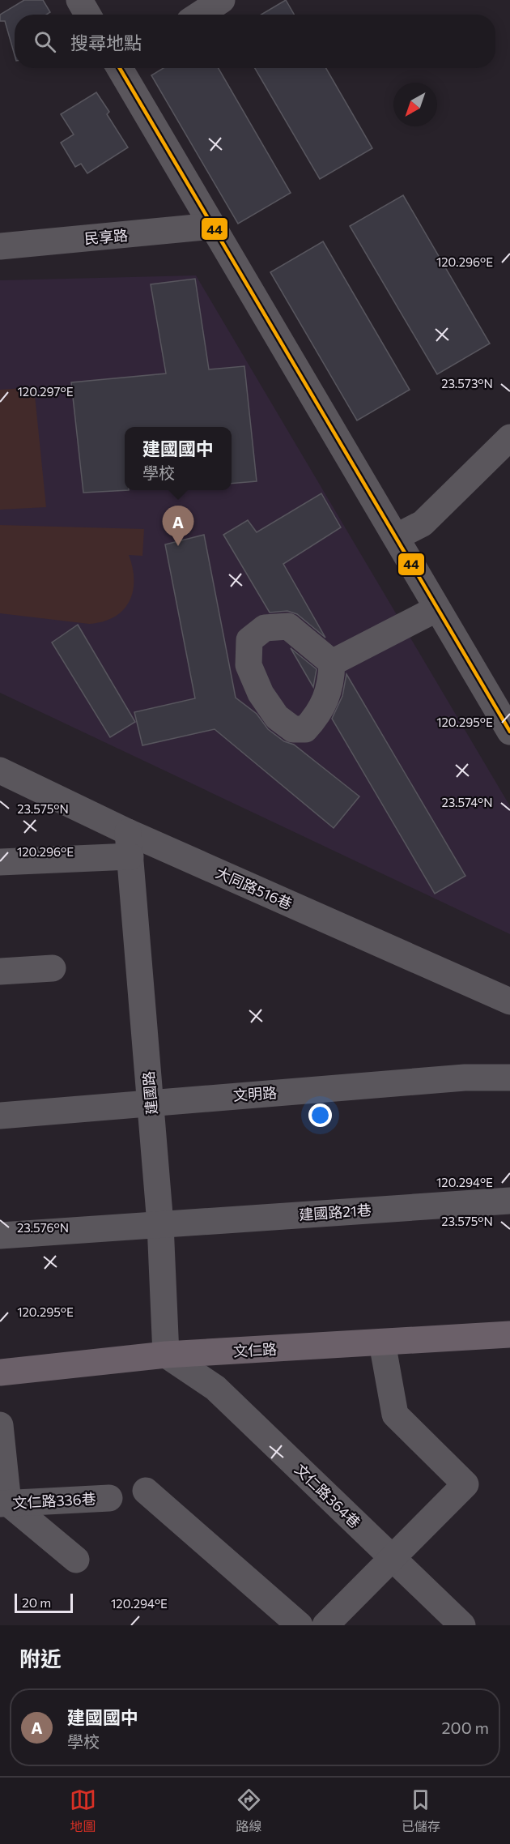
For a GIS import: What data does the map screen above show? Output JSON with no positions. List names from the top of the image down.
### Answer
{
  "streets": {
    "main road": ["文仁路"],
    "street": [
      "民享路",
      "大同路516巷",
      "建國路",
      "文明路",
      "建國路21巷",
      "文仁路364巷",
      "文仁路336巷"
    ]
  },
  "crossings": [
    ["大同路516巷", "建國路"],
    ["建國路", "文明路"],
    ["建國路", "建國路21巷"],
    ["建國路", "文仁路"],
    ["建國路", "文仁路364巷"],
    ["文仁路", "文仁路364巷"]
  ],
  "lines": ["transit line 44"],
  "scale_bar": "20 m",
  "north": "bottom left",
  "page": {
    "search": "搜尋地點",
    "popup": ["建國國中", "學校"],
    "pins": "A",
    "scale": "20 m",
    "heading": "附近",
    "list": [
      {
        "mark": "A",
        "name": "建國國中",
        "note": "學校",
        "value": "200 m"
      }
    ],
    "nav": ["地圖", "路線", "已儲存"]
  },
  "coordinates": [
    "120.296°E",
    "23.573°N",
    "120.297°E",
    "120.295°E",
    "23.574°N",
    "23.575°N",
    "120.294°E",
    "23.576°N"
  ]
}
